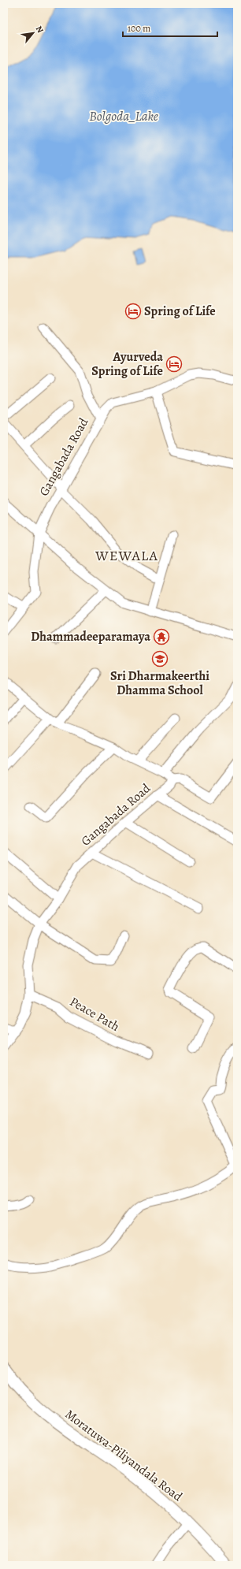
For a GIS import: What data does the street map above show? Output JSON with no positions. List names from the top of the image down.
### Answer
{
  "streets": {
    "main road": ["Moratuwa-Piliyandala Road"],
    "street": ["Gangabada Road", "Peace Path"]
  },
  "crossings": [
    ["Gangabada Road", "Peace Path"]
  ],
  "districts": ["WEWALA"],
  "water": ["Bolgoda_Lake"],
  "places": {
    "hotel": ["Spring of Life", "Ayurveda Spring of Life"],
    "temple": ["Dhammadeeparamaya"],
    "school or university": ["Sri Dharmakeerthi Dhamma School"]
  },
  "scale_bar": "100 m",
  "north": "top right"
}
